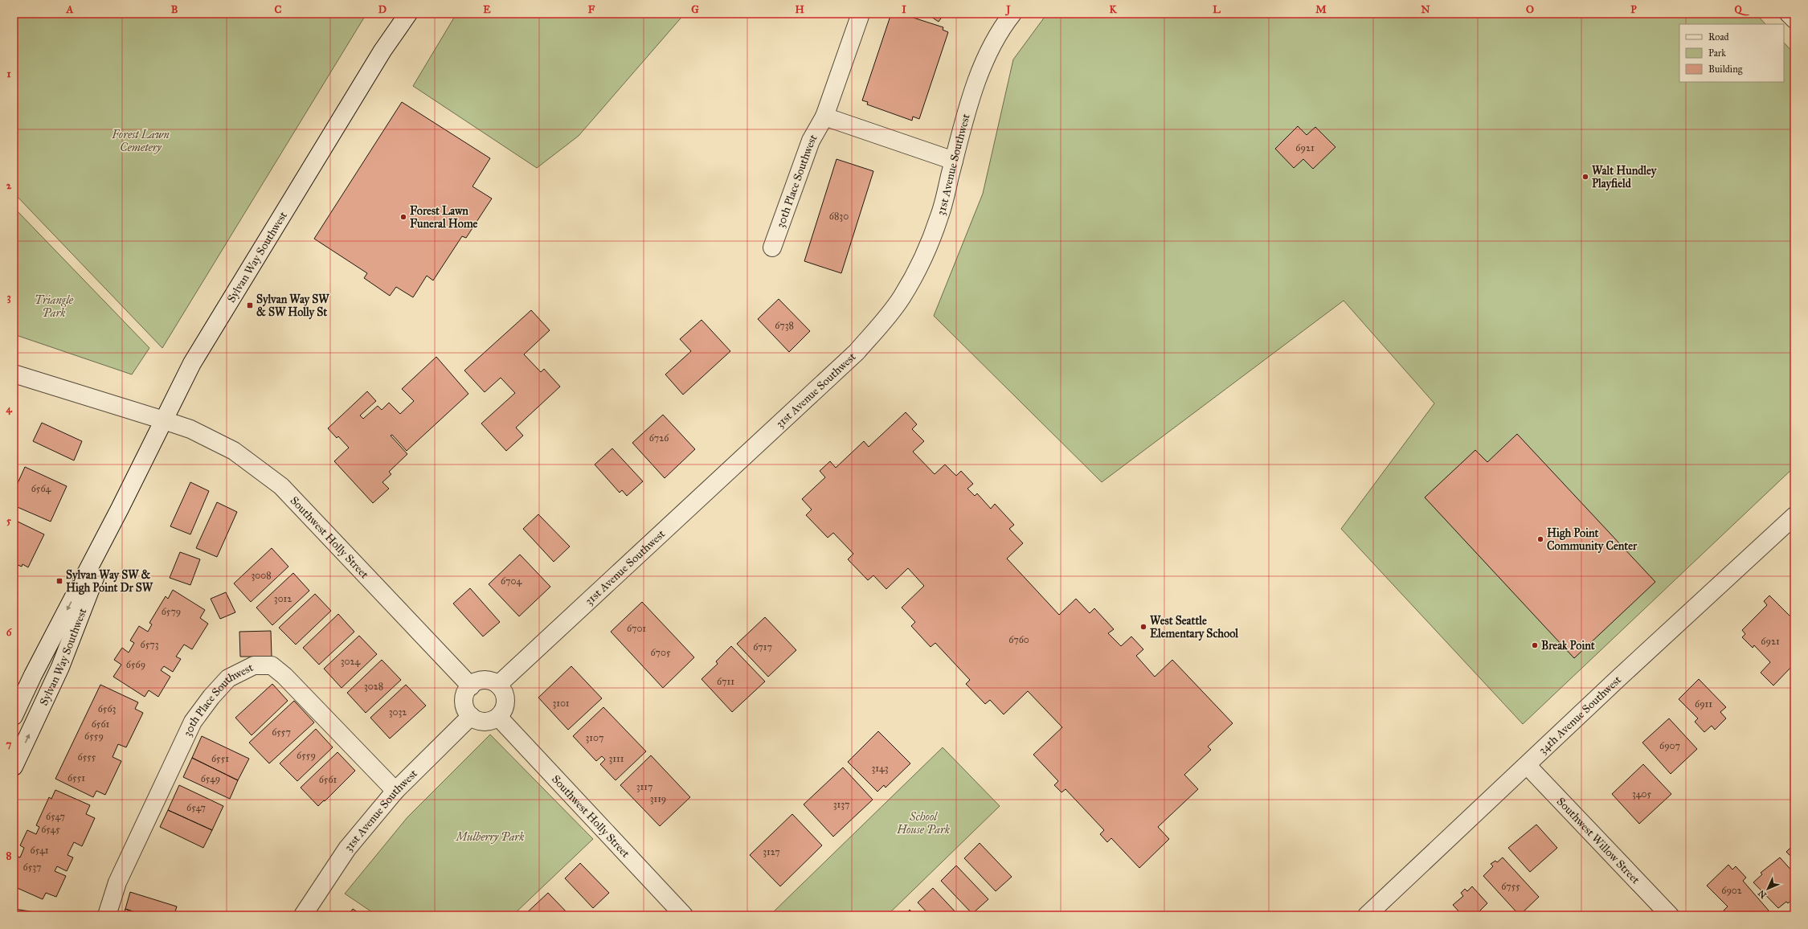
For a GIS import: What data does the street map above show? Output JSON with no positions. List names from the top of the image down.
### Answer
{
  "streets": {
    "street": [
      "31st Avenue Southwest",
      "30th Place Southwest",
      "Sylvan Way Southwest",
      "Southwest Holly Street",
      "34th Avenue Southwest",
      "Southwest Willow Street"
    ]
  },
  "crossings": [
    ["31st Avenue Southwest", "30th Place Southwest"],
    ["31st Avenue Southwest", "Southwest Holly Street"],
    ["Sylvan Way Southwest", "Southwest Holly Street"],
    ["34th Avenue Southwest", "Southwest Willow Street"]
  ],
  "parks": [
    "Forest Lawn Cemetery",
    "Triangle Park",
    "School House Park",
    "Mulberry Park"
  ],
  "places": {
    "other": [
      "Walt Hundley Playfield",
      "Forest Lawn Funeral Home",
      "High Point Community Center",
      "West Seattle Elementary School",
      "Break Point"
    ],
    "transit": ["Sylvan Way SW & SW Holly St", "Sylvan Way SW & High Point Dr SW"]
  },
  "house_numbers": [
    "6921",
    "6830",
    "6738",
    "6726",
    "6564",
    "3008",
    "6704",
    "3012",
    "6579",
    "6701",
    "6760",
    "6921",
    "6573",
    "6717",
    "6705",
    "3024",
    "6569",
    "6711",
    "3028",
    "3101",
    "6911",
    "6563",
    "3032",
    "6561",
    "6557",
    "6559",
    "3107",
    "6907",
    "6559",
    "6555",
    "6551",
    "3111",
    "3143",
    "6551",
    "6549",
    "6561",
    "3117",
    "3405",
    "3119",
    "3137",
    "6547",
    "6547",
    "6545",
    "6541",
    "3127",
    "6537",
    "6755",
    "6902"
  ],
  "legend": ["Road", "Park", "Building"],
  "north": "bottom left",
  "grid": {
    "columns": [
      "A",
      "B",
      "C",
      "D",
      "E",
      "F",
      "G",
      "H",
      "I",
      "J",
      "K",
      "L",
      "M",
      "N",
      "O",
      "P",
      "Q"
    ],
    "rows": [
      "1",
      "2",
      "3",
      "4",
      "5",
      "6",
      "7",
      "8"
    ]
  }
}
